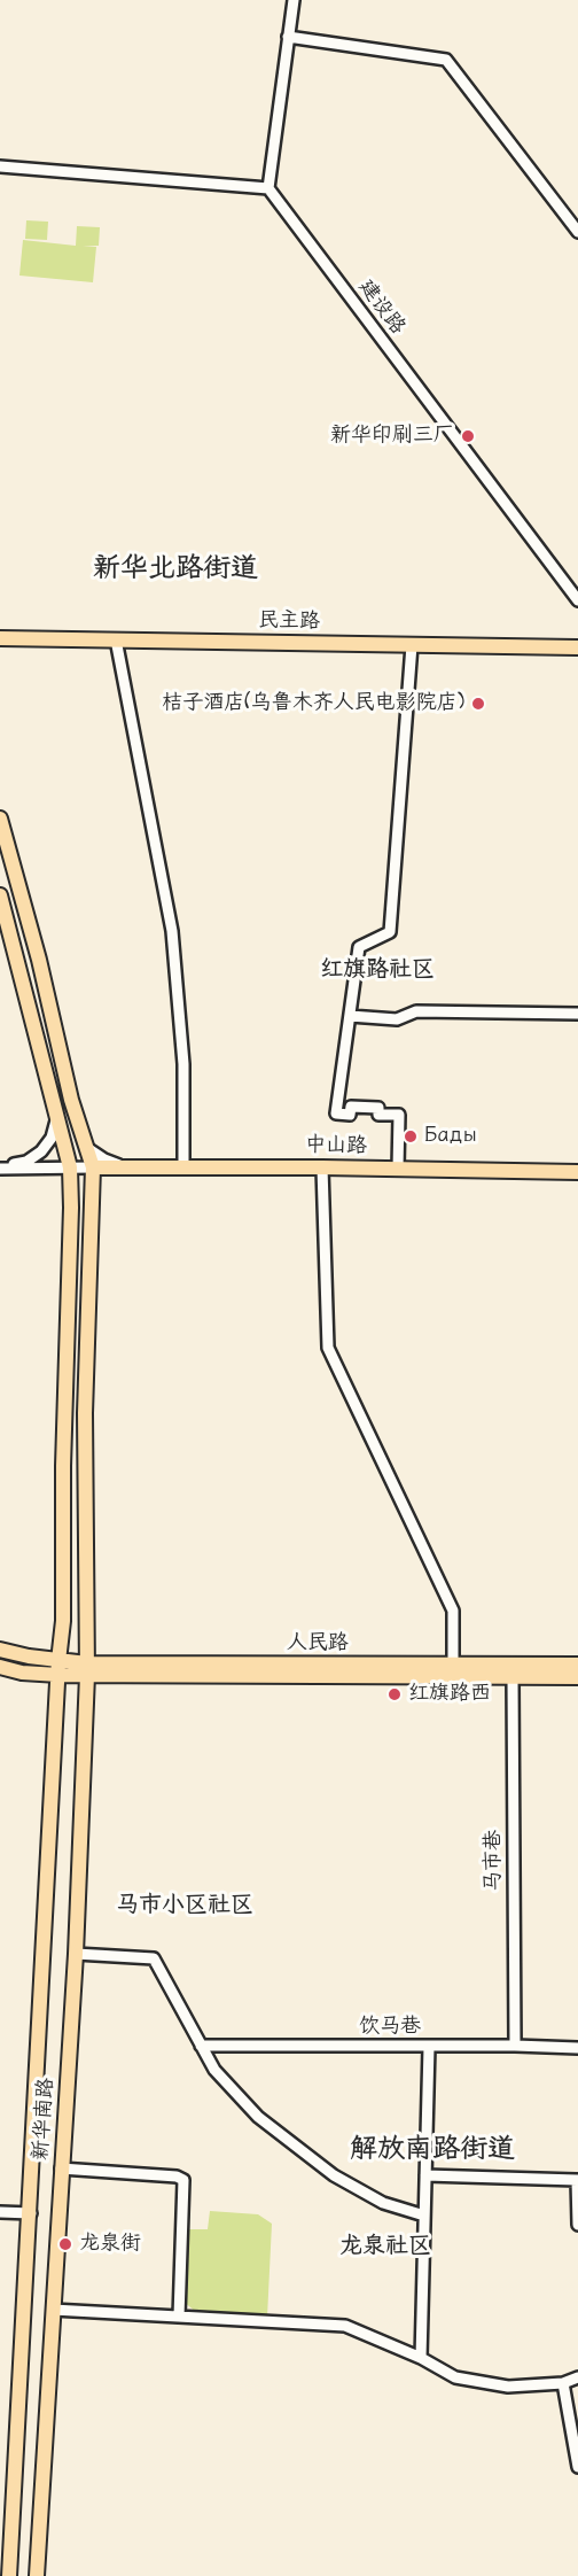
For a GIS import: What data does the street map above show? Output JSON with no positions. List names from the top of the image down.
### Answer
{
  "streets": {
    "main road": [
      "民主路",
      "中山路",
      "人民路",
      "新华南路"
    ],
    "street": ["建设路", "马市巷", "饮马巷"]
  },
  "crossings": [
    ["中山路", "新华南路"],
    ["人民路", "马市巷"],
    ["人民路", "新华南路"],
    ["马市巷", "饮马巷"]
  ],
  "districts": [
    "新华北路街道",
    "红旗路社区",
    "马市小区社区",
    "解放南路街道",
    "龙泉社区"
  ],
  "places": [
    "新华印刷三厂",
    "桔子酒店(乌鲁木齐人民电影院店)",
    "Бады",
    "红旗路西",
    "龙泉街"
  ]
}
